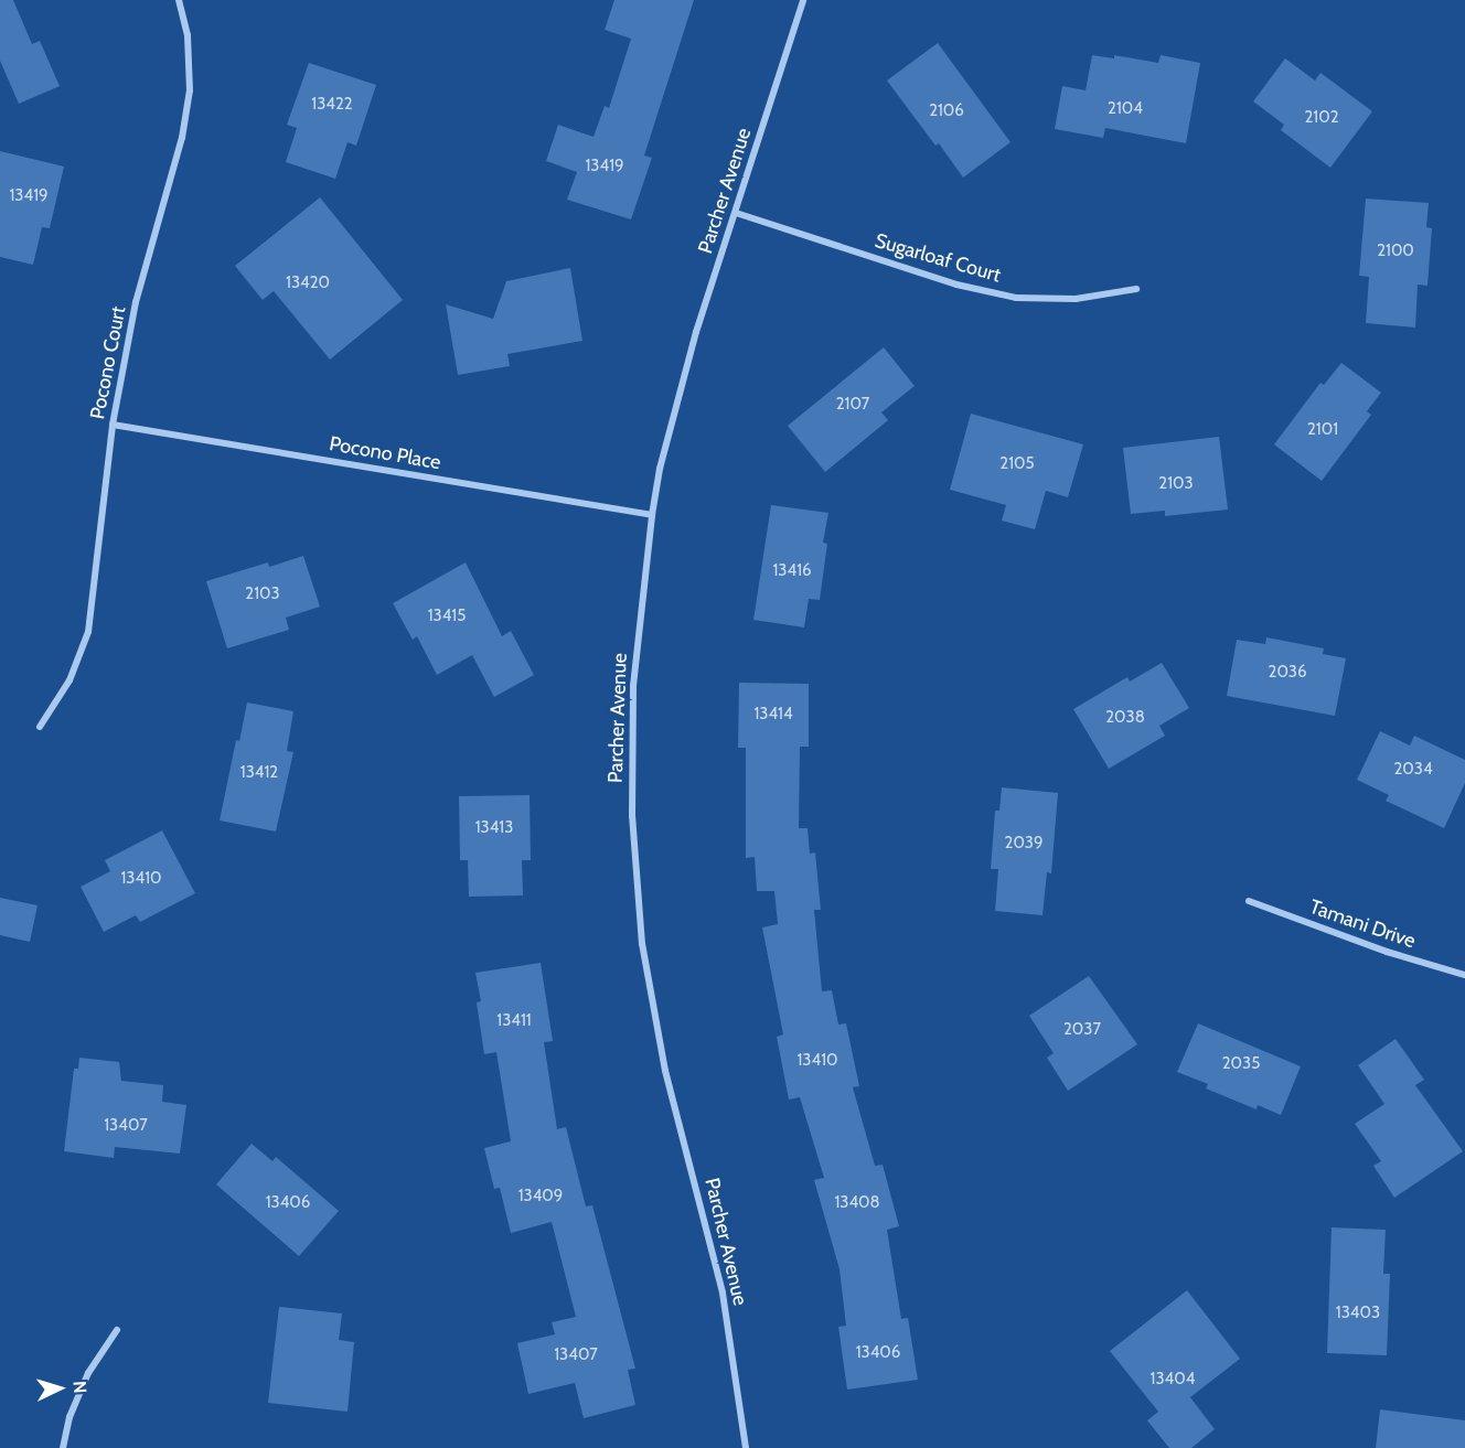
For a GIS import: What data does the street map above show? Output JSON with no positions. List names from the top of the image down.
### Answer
{
  "streets": {
    "street": [
      "Parcher Avenue",
      "Sugarloaf Court",
      "Pocono Court",
      "Pocono Place",
      "Tamani Drive"
    ]
  },
  "crossings": [
    ["Parcher Avenue", "Sugarloaf Court"],
    ["Parcher Avenue", "Pocono Place"],
    ["Pocono Court", "Pocono Place"]
  ],
  "house_numbers": [
    "13422",
    "2104",
    "2106",
    "2102",
    "13419",
    "13419",
    "2100",
    "13420",
    "2107",
    "2101",
    "2105",
    "2103",
    "13416",
    "2103",
    "13415",
    "2036",
    "13414",
    "2038",
    "2034",
    "13412",
    "13413",
    "2039",
    "13410",
    "13411",
    "2037",
    "13410",
    "2035",
    "13407",
    "13409",
    "13406",
    "13408",
    "13403",
    "13406",
    "13407",
    "13404"
  ],
  "north": "right"
}
